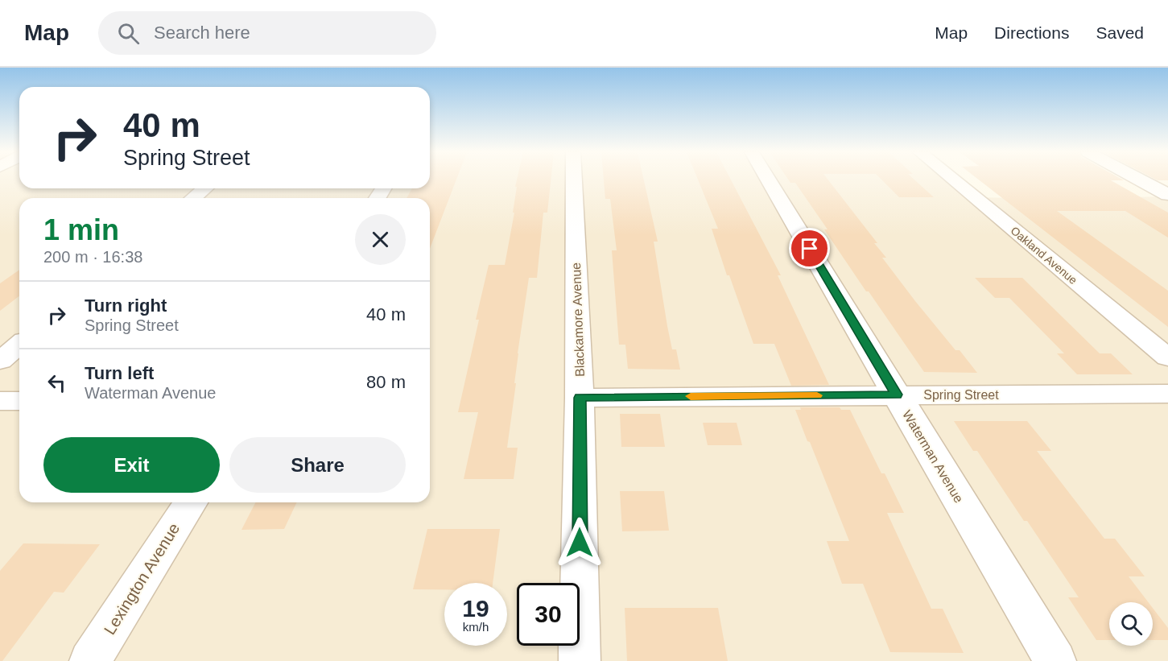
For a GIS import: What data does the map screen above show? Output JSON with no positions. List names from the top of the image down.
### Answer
{
  "streets": {
    "street": [
      "Oakland Avenue",
      "Blackamore Avenue",
      "Spring Street",
      "Waterman Avenue",
      "Lexington Avenue"
    ]
  },
  "crossings": [
    ["Blackamore Avenue", "Spring Street"],
    ["Spring Street", "Waterman Avenue"]
  ],
  "page": {
    "header": "Map",
    "search": "Search here",
    "nav": ["Map", "Directions", "Saved"],
    "turn": ["40 m", "Spring Street"],
    "heading": ["1 min", "200 m · 16:38"],
    "list": [
      {
        "name": "Turn right",
        "note": "Spring Street",
        "value": "40 m"
      },
      {
        "name": "Turn left",
        "note": "Waterman Avenue",
        "value": "80 m"
      }
    ],
    "buttons": ["Exit", "Share"],
    "speed": "19 km/h",
    "limit": "30"
  }
}
